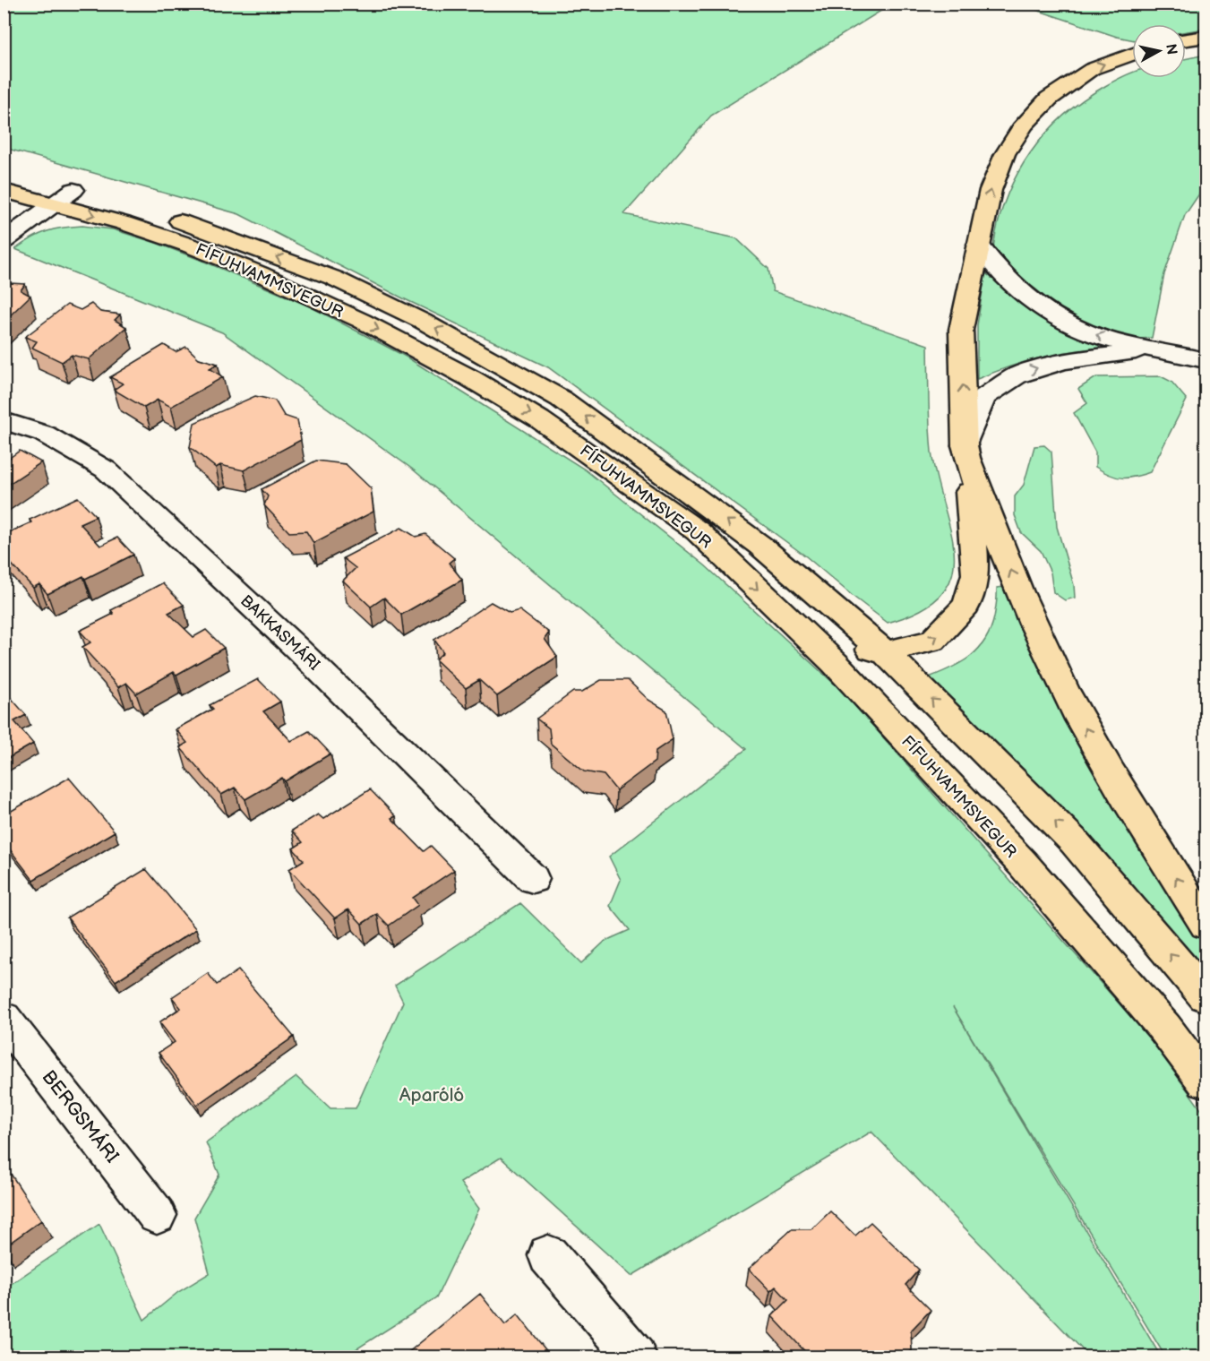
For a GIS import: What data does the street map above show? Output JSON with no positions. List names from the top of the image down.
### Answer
{
  "streets": {
    "main road": ["FÍFUHVAMMSVEGUR"],
    "street": ["BAKKASMÁRI", "BERGSMÁRI"]
  },
  "parks": ["Aparóló"],
  "north": "right"
}
